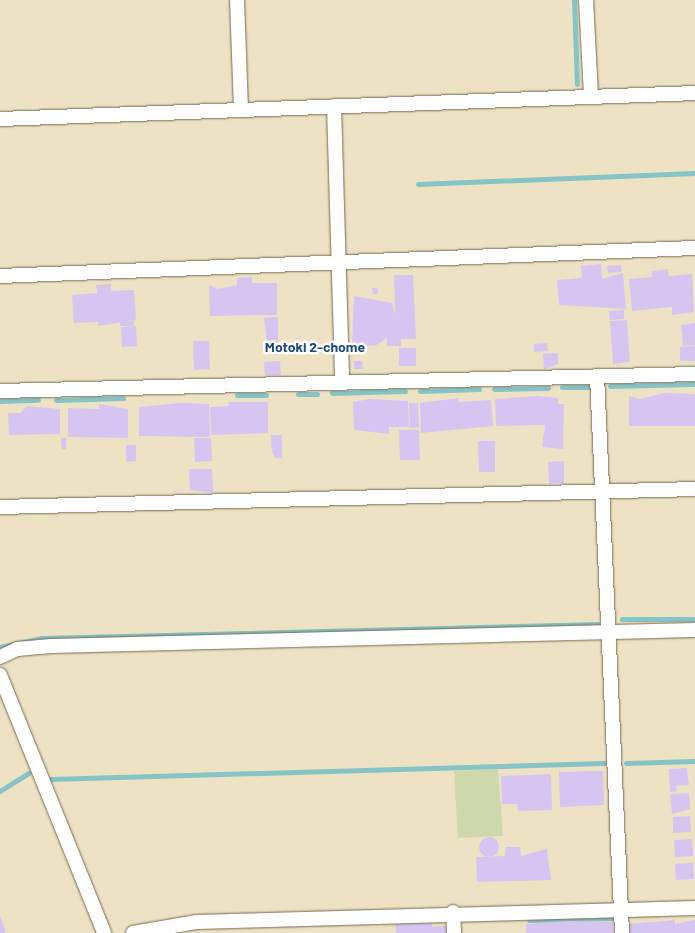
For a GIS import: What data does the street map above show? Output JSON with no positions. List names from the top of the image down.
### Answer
{
  "districts": ["Motoki 2-chome"]
}
